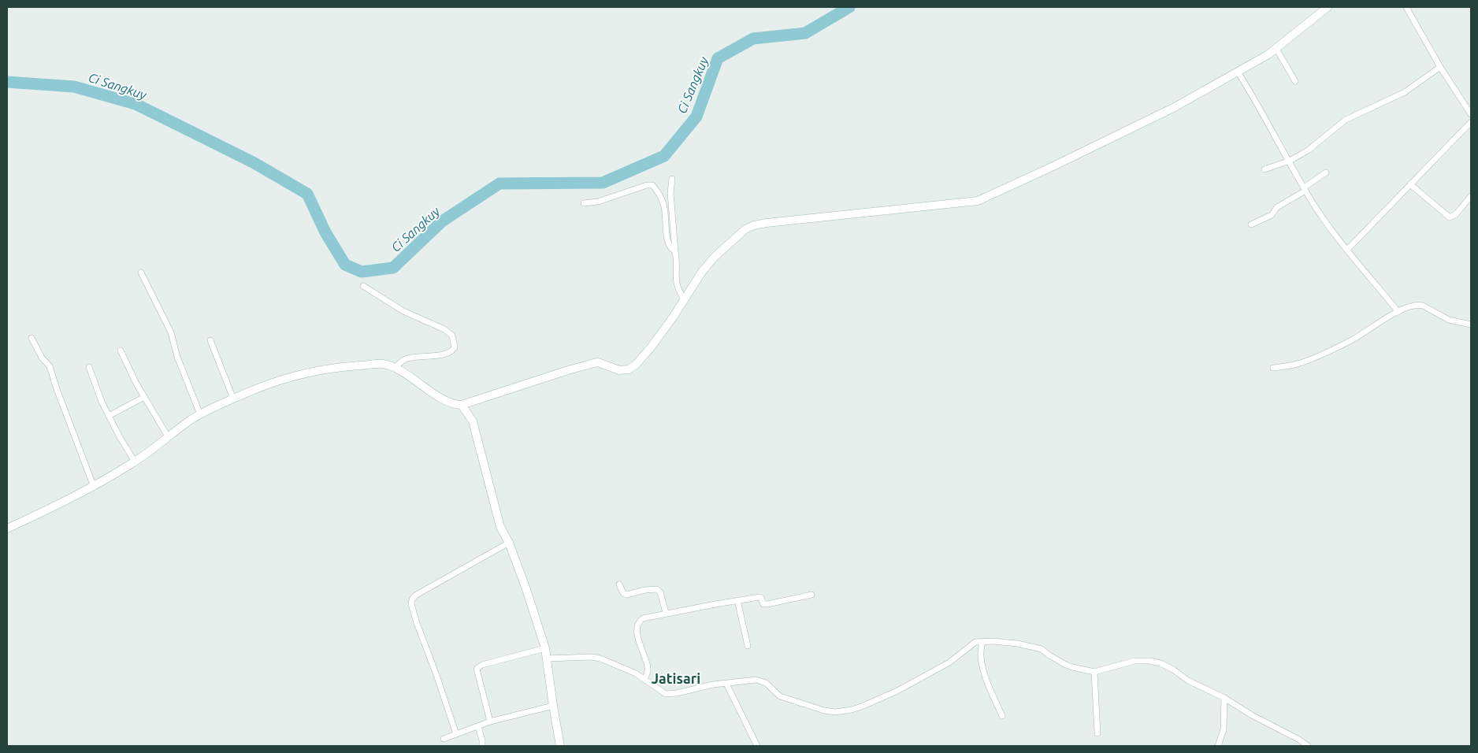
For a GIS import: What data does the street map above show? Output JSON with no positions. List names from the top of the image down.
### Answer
{
  "districts": ["Jatisari"],
  "water": ["Ci Sangkuy"]
}
